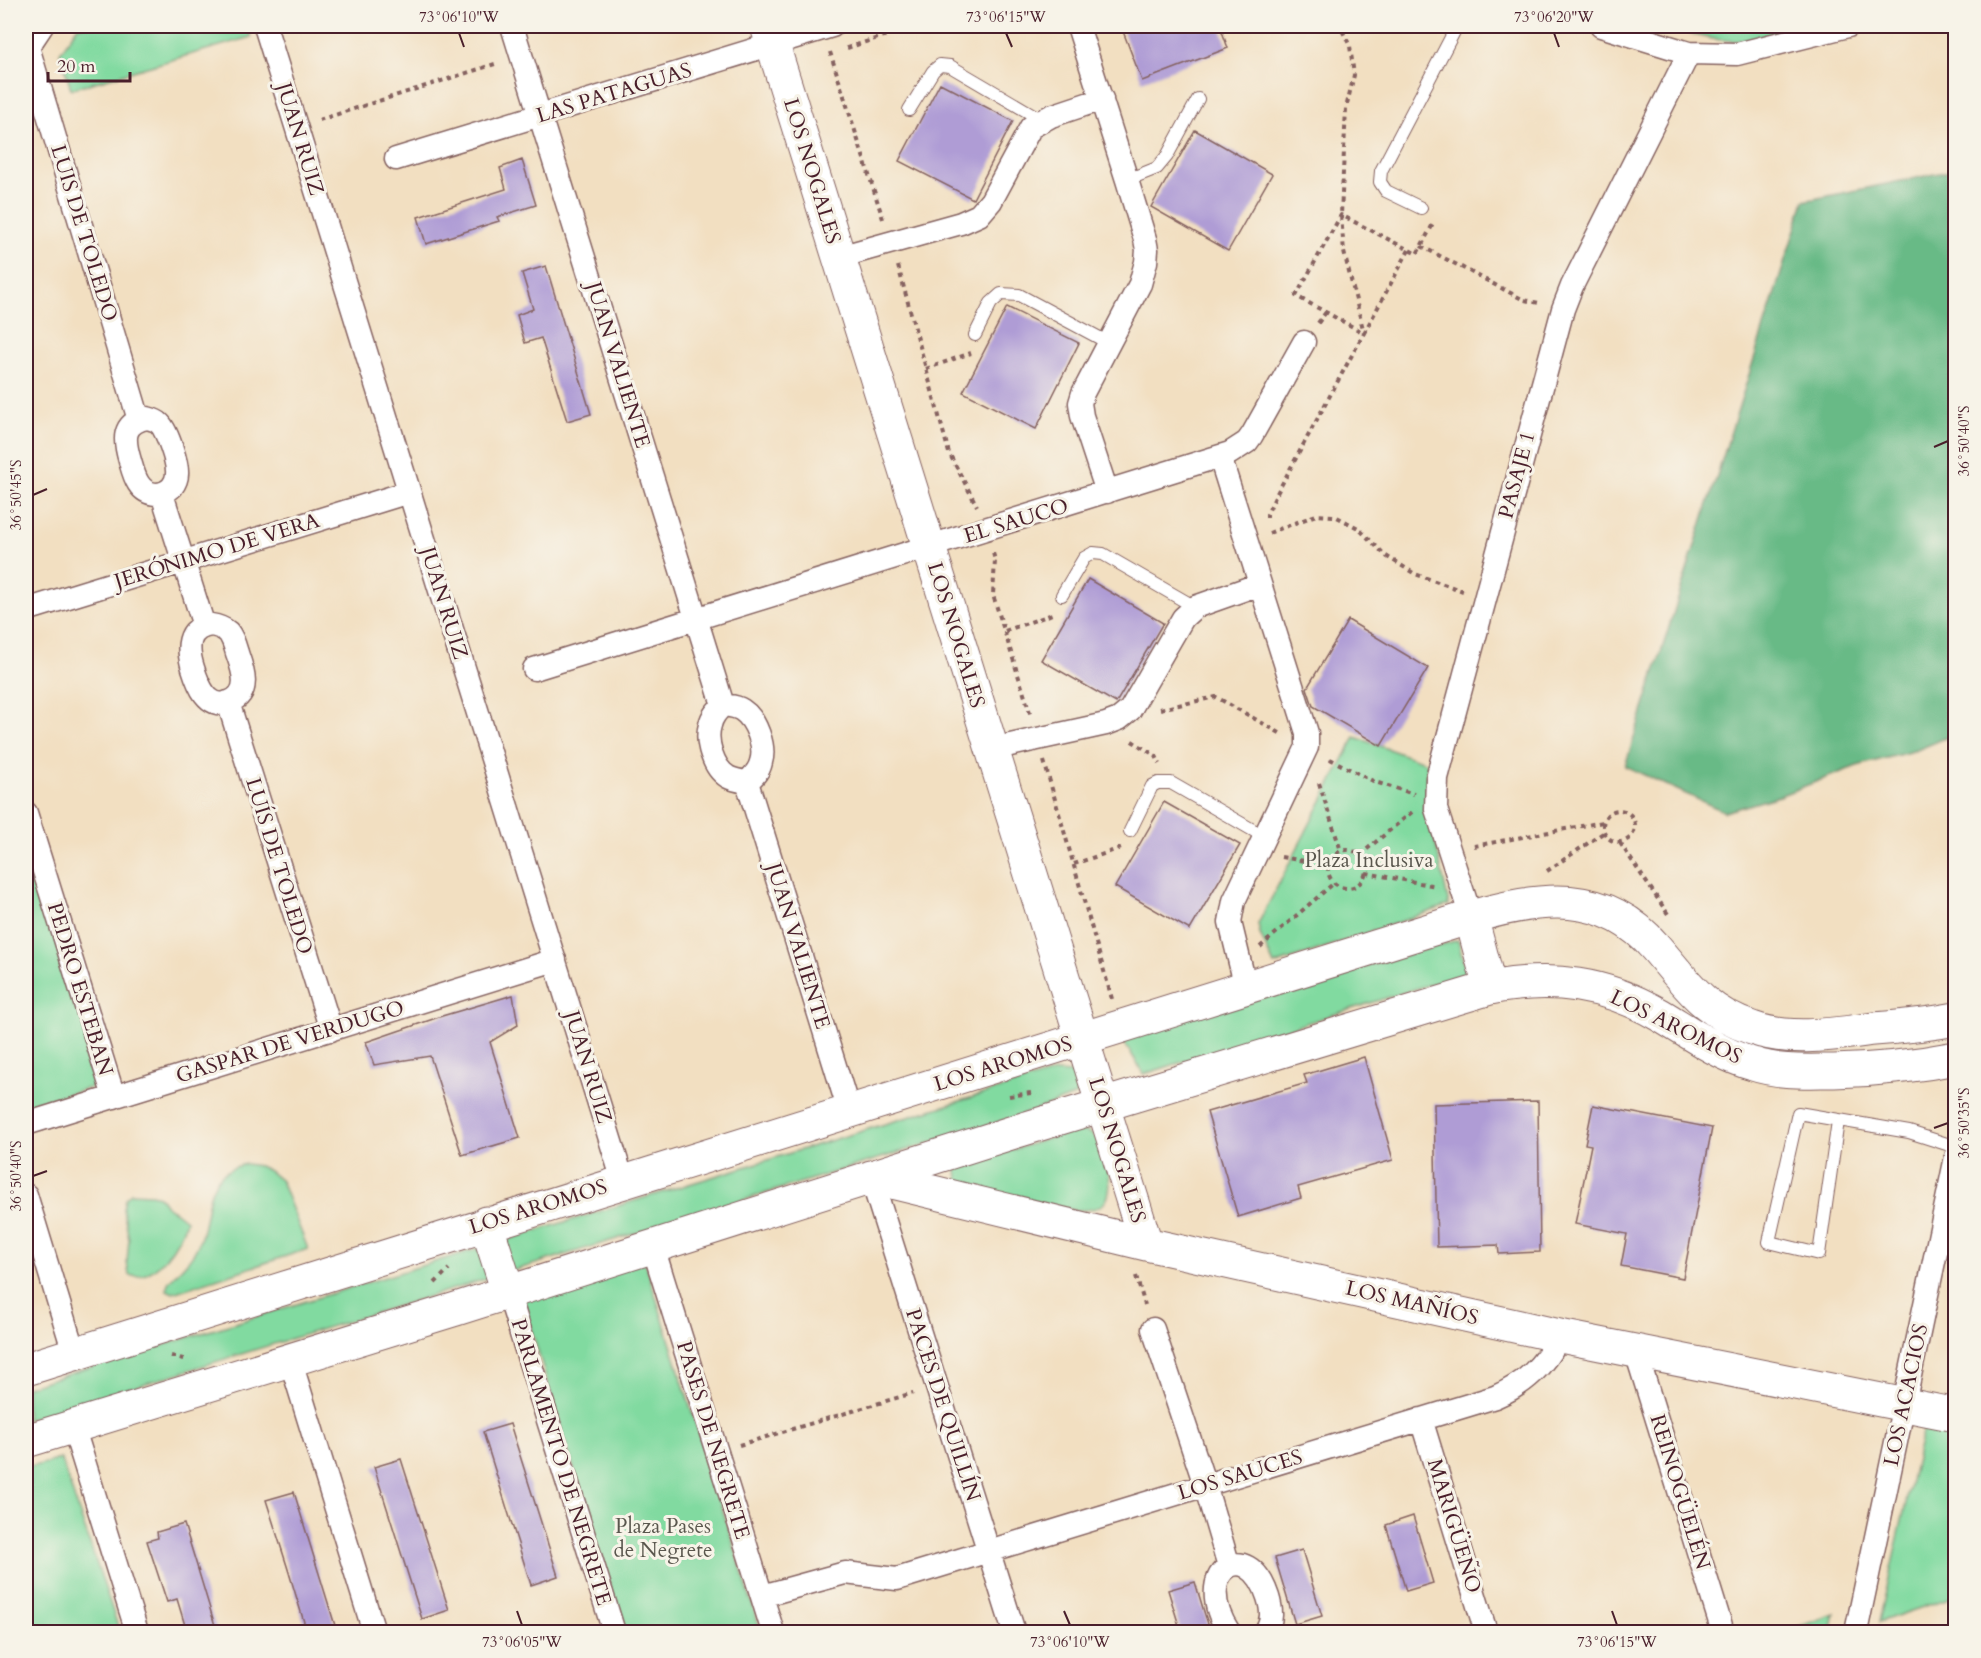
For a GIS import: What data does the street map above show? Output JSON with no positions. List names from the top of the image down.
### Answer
{
  "streets": {
    "main road": ["LOS NOGALES", "LOS AROMOS", "LOS MAÑÍOS"],
    "street": [
      "LAS PATAGUAS",
      "JUAN RUIZ",
      "LUIS DE TOLEDO",
      "JUAN VALIENTE",
      "PASAJE 1",
      "EL SAUCO",
      "JERÓNIMO DE VERA",
      "LUÍS DE TOLEDO",
      "PEDRO ESTEBAN",
      "GASPAR DE VERDUGO",
      "LOS ACACIOS",
      "PACES DE QUILLÍN",
      "PASES DE NEGRETE",
      "PARLAMENTO DE NEGRETE",
      "LOS SAUCES",
      "REINOGÜELÉN",
      "MARIGÜEÑO"
    ]
  },
  "crossings": [
    ["LAS PATAGUAS", "LOS NOGALES"],
    ["LAS PATAGUAS", "JUAN VALIENTE"],
    ["JUAN RUIZ", "JERÓNIMO DE VERA"],
    ["JUAN RUIZ", "LOS AROMOS"],
    ["JUAN RUIZ", "GASPAR DE VERDUGO"],
    ["LOS NOGALES", "EL SAUCO"],
    ["LOS NOGALES", "LOS AROMOS"],
    ["LOS NOGALES", "LOS MAÑÍOS"],
    ["JUAN VALIENTE", "EL SAUCO"],
    ["JUAN VALIENTE", "LOS AROMOS"],
    ["PASAJE 1", "LOS AROMOS"],
    ["LUÍS DE TOLEDO", "GASPAR DE VERDUGO"],
    ["PEDRO ESTEBAN", "GASPAR DE VERDUGO"],
    ["LOS AROMOS", "LOS MAÑÍOS"],
    ["LOS AROMOS", "PACES DE QUILLÍN"],
    ["LOS AROMOS", "PASES DE NEGRETE"],
    ["LOS AROMOS", "PARLAMENTO DE NEGRETE"],
    ["LOS MAÑÍOS", "LOS ACACIOS"],
    ["LOS MAÑÍOS", "PACES DE QUILLÍN"],
    ["LOS MAÑÍOS", "LOS SAUCES"],
    ["LOS MAÑÍOS", "REINOGÜELÉN"],
    ["PACES DE QUILLÍN", "LOS SAUCES"],
    ["PASES DE NEGRETE", "LOS SAUCES"],
    ["LOS SAUCES", "MARIGÜEÑO"]
  ],
  "parks": ["Plaza Inclusiva", "Plaza Pases de Negrete"],
  "scale_bar": "20 m",
  "coordinates": [
    "73°06'10\"W",
    "73°06'15\"W",
    "73°06'20\"W",
    "36°50'40\"S",
    "36°50'45\"S",
    "36°50'35\"S",
    "73°06'05\"W"
  ]
}
